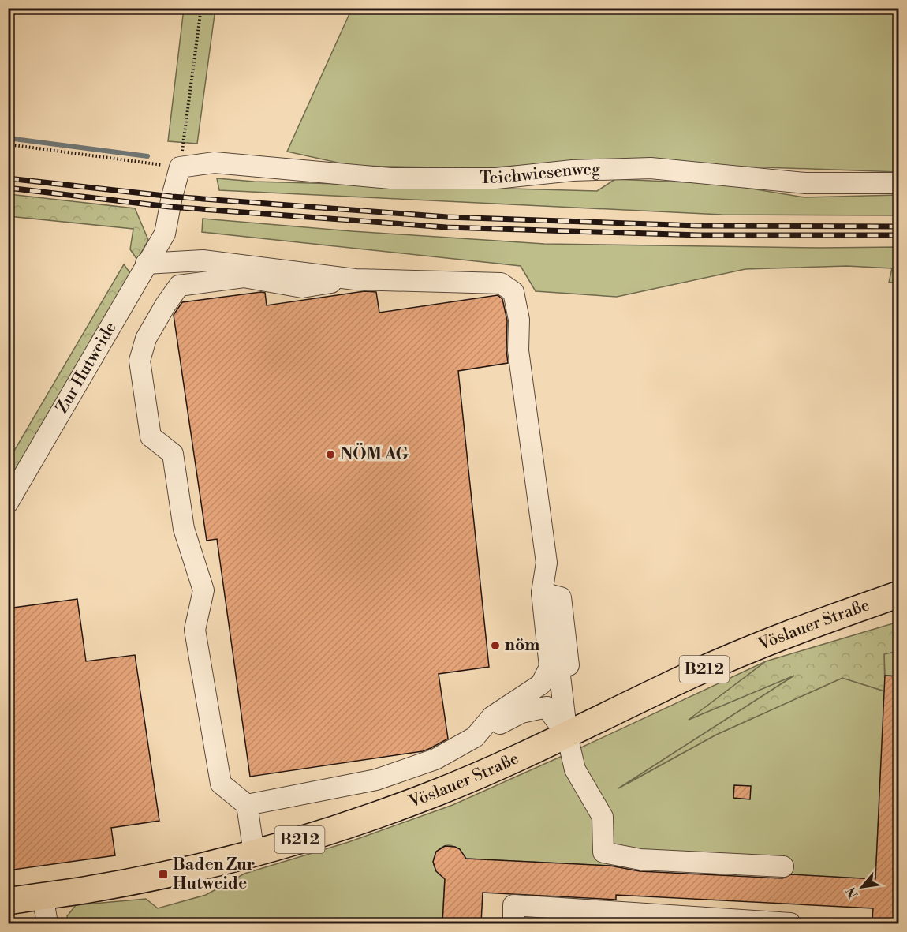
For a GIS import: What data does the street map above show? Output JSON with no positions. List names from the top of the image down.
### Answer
{
  "streets": {
    "main road": ["Vöslauer Straße", "B212"],
    "street": ["Teichwiesenweg", "Zur Hutweide"]
  },
  "crossings": [
    ["Teichwiesenweg", "Zur Hutweide"]
  ],
  "places": {
    "other": ["NÖM AG", "nöm"],
    "transit": ["Baden Zur Hutweide"]
  },
  "north": "bottom left"
}
